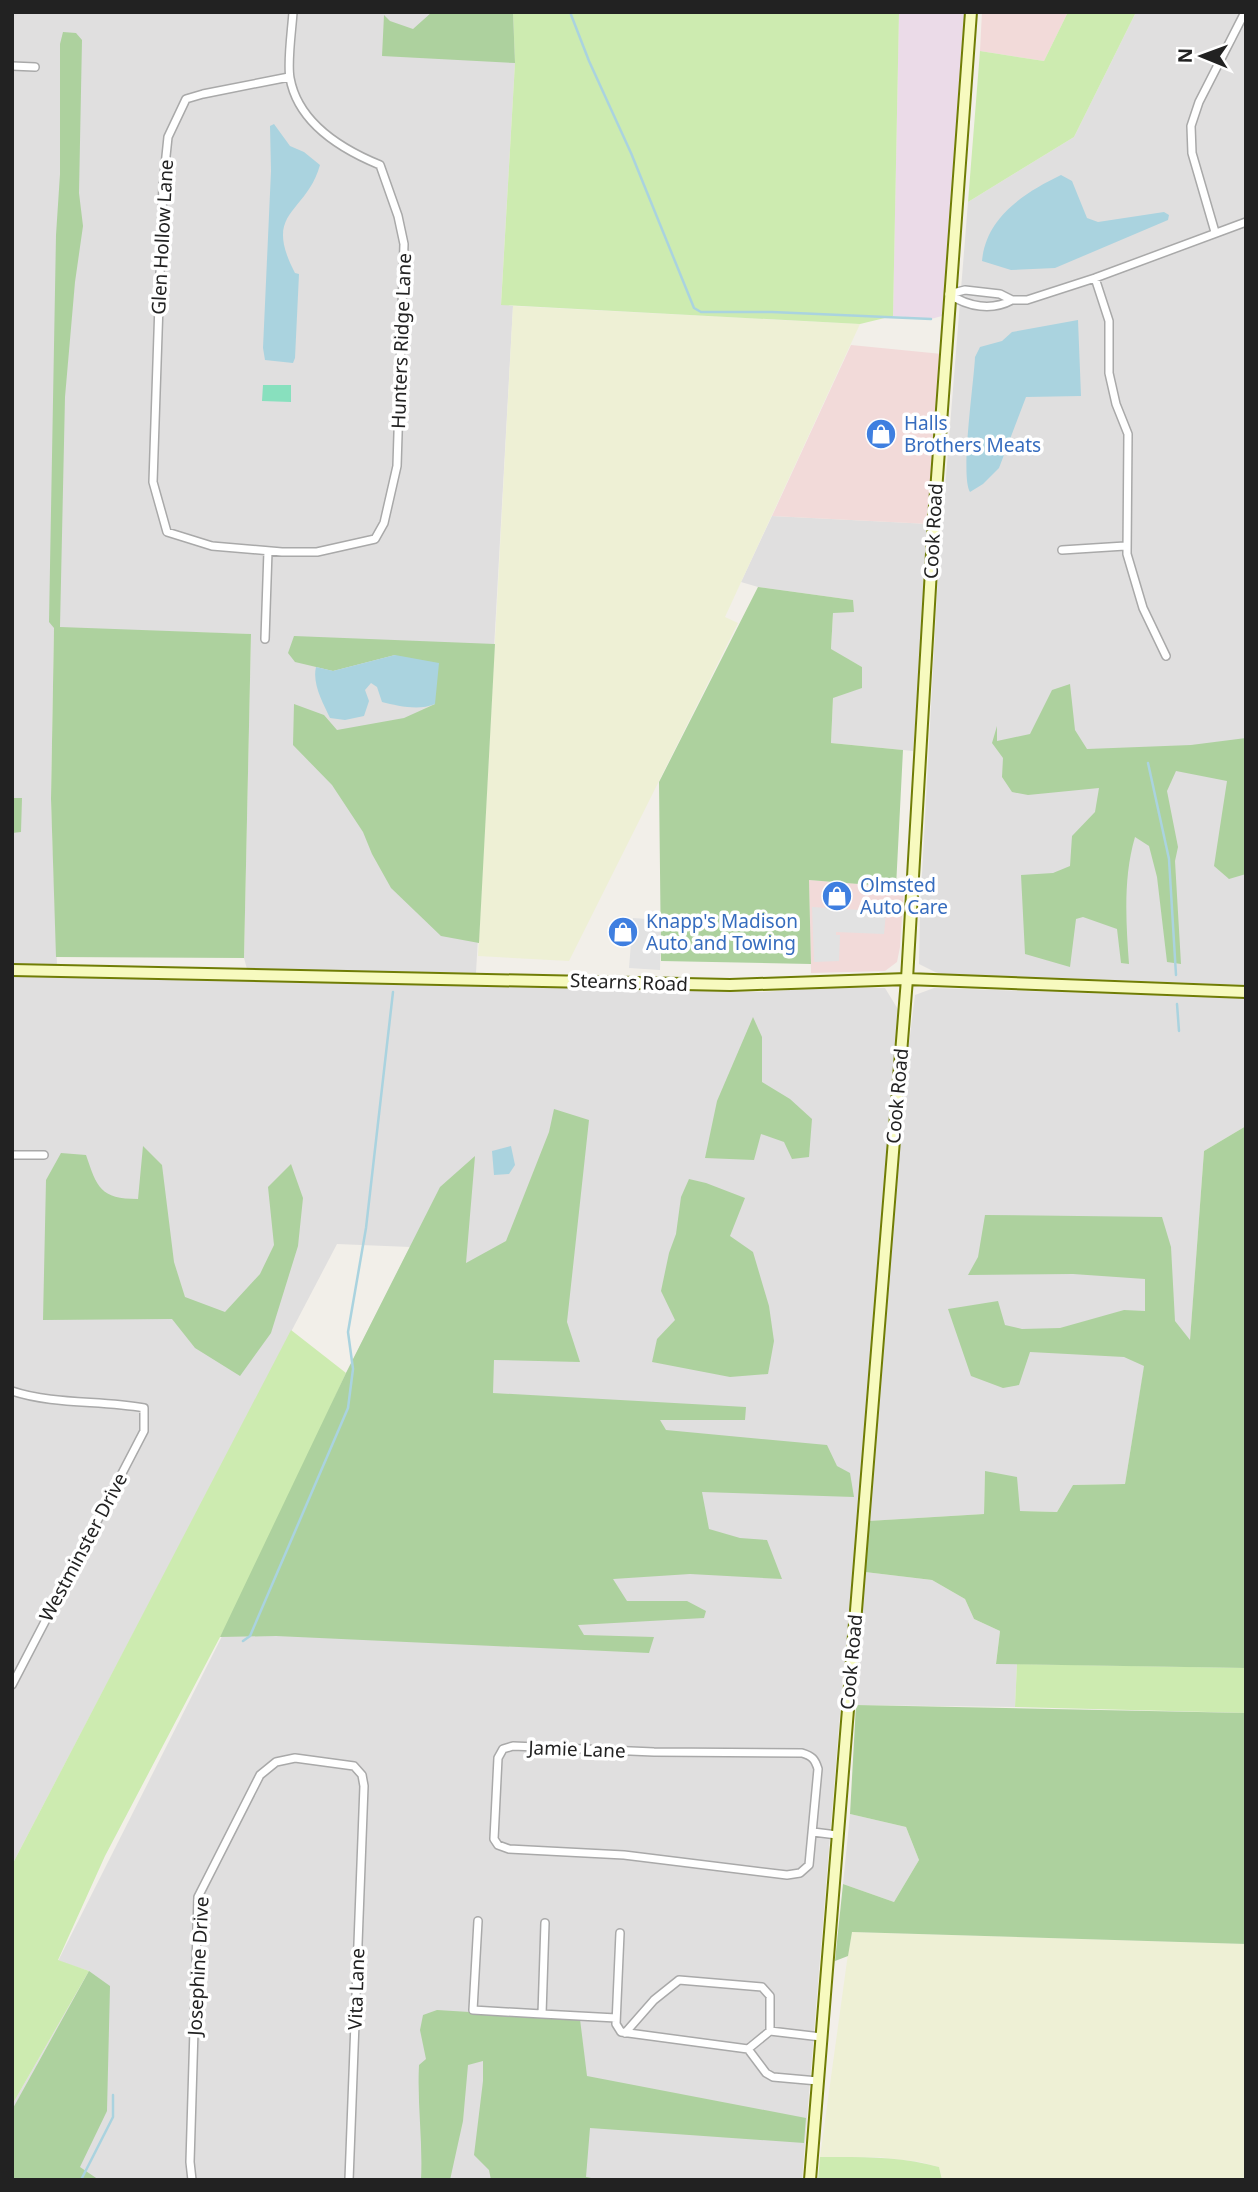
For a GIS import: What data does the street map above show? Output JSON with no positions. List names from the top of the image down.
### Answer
{
  "streets": {
    "street": [
      "Glen Hollow Lane",
      "Hunters Ridge Lane",
      "Cook Road",
      "Stearns Road",
      "Westminster Drive",
      "Jamie Lane",
      "Josephine Drive",
      "Vita Lane"
    ]
  },
  "crossings": [
    ["Glen Hollow Lane", "Hunters Ridge Lane"],
    ["Cook Road", "Stearns Road"],
    ["Josephine Drive", "Vita Lane"]
  ],
  "places": {
    "shop": ["Halls Brothers Meats", "Olmsted Auto Care", "Knapp's Madison Auto and Towing"]
  },
  "north": "left"
}
